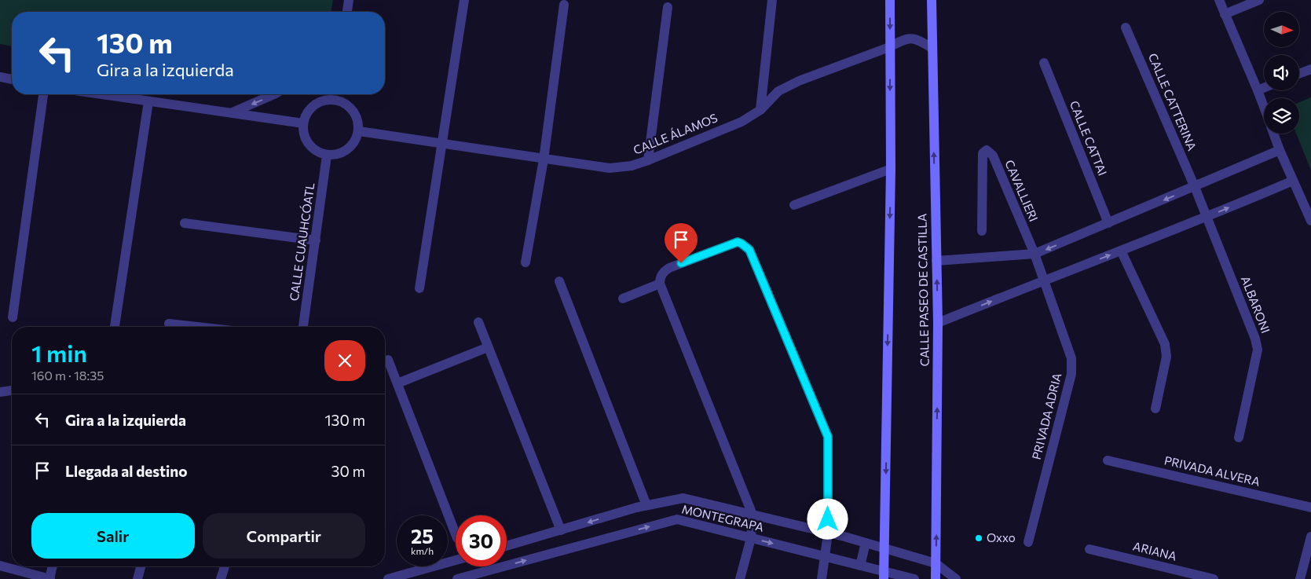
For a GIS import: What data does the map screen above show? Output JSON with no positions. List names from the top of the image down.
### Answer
{
  "streets": {
    "street": [
      "CALLE CATTERINA",
      "CALLE ÁLAMOS",
      "CALLE CATTAI",
      "CAVALLIERI",
      "CALLE CUAUHCÓATL",
      "CALLE PASEO DE CASTILLA",
      "ALBARONI",
      "PRIVADA ADRIA",
      "PRIVADA ALVERA",
      "MONTEGRAPA",
      "ARIANA"
    ]
  },
  "crossings": [
    ["CALLE CATTERINA", "ALBARONI"],
    ["CALLE ÁLAMOS", "CALLE CUAUHCÓATL"],
    ["CALLE ÁLAMOS", "CALLE PASEO DE CASTILLA"],
    ["CAVALLIERI", "PRIVADA ADRIA"],
    ["CALLE PASEO DE CASTILLA", "MONTEGRAPA"]
  ],
  "places": ["Oxxo"],
  "north": "right",
  "page": {
    "turn": ["130 m", "Gira a la izquierda"],
    "heading": ["1 min", "160 m · 18:35"],
    "list": [
      {
        "name": "Gira a la izquierda",
        "value": "130 m"
      },
      {
        "name": "Llegada al destino",
        "value": "30 m"
      }
    ],
    "buttons": ["Salir", "Compartir"],
    "speed": "25 km/h",
    "limit": "30"
  }
}
